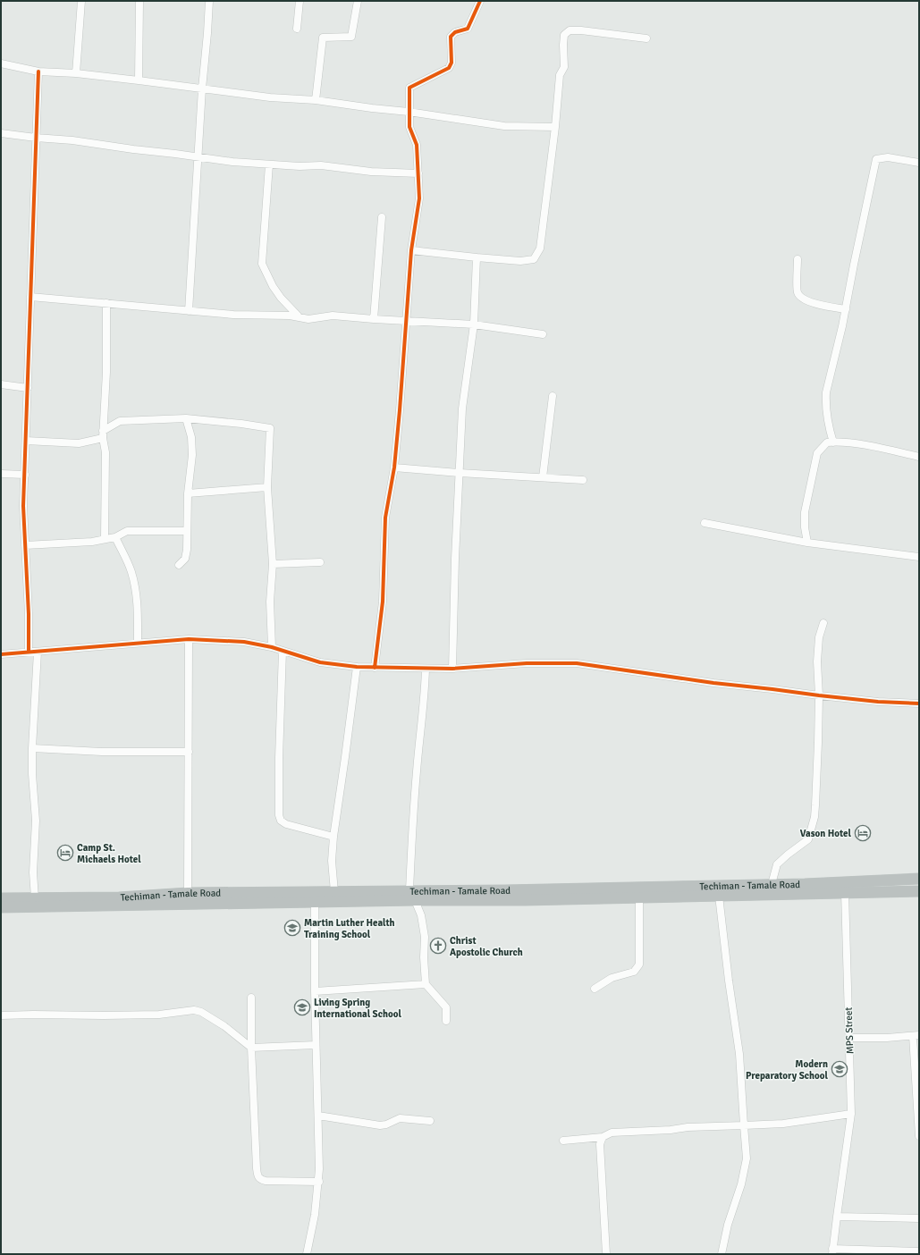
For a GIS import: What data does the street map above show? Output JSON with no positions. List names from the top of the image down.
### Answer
{
  "streets": {
    "highway": ["Techiman - Tamale Road"],
    "street": ["MPS Street"]
  },
  "crossings": [
    ["Techiman - Tamale Road", "MPS Street"]
  ],
  "places": {
    "hotel": ["Vason Hotel", "Camp St. Michaels Hotel"],
    "school or university": ["Martin Luther Health Training School", "Living Spring International School", "Modern Preparatory School"],
    "church": ["Christ Apostolic Church"]
  }
}
